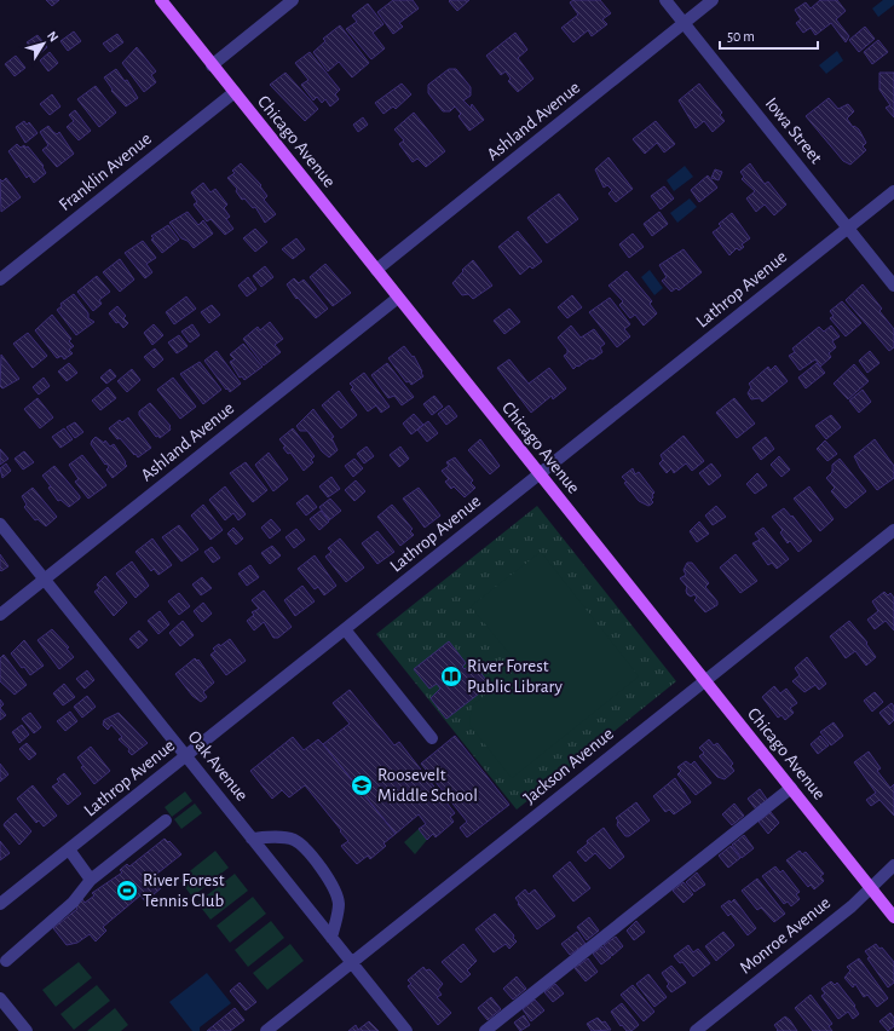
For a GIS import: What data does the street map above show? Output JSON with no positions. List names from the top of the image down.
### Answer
{
  "streets": {
    "main road": ["Chicago Avenue"],
    "street": [
      "Ashland Avenue",
      "Iowa Street",
      "Franklin Avenue",
      "Lathrop Avenue",
      "Oak Avenue",
      "Jackson Avenue",
      "Monroe Avenue"
    ]
  },
  "crossings": [
    ["Ashland Avenue", "Iowa Street"],
    ["Ashland Avenue", "Chicago Avenue"],
    ["Ashland Avenue", "Oak Avenue"],
    ["Iowa Street", "Lathrop Avenue"],
    ["Chicago Avenue", "Franklin Avenue"],
    ["Chicago Avenue", "Lathrop Avenue"],
    ["Chicago Avenue", "Jackson Avenue"],
    ["Chicago Avenue", "Monroe Avenue"],
    ["Lathrop Avenue", "Oak Avenue"],
    ["Oak Avenue", "Jackson Avenue"]
  ],
  "places": {
    "library": ["River Forest Public Library"],
    "school or university": ["Roosevelt Middle School"],
    "sports": ["River Forest Tennis Club"]
  },
  "scale_bar": "50 m",
  "north": "top right"
}
